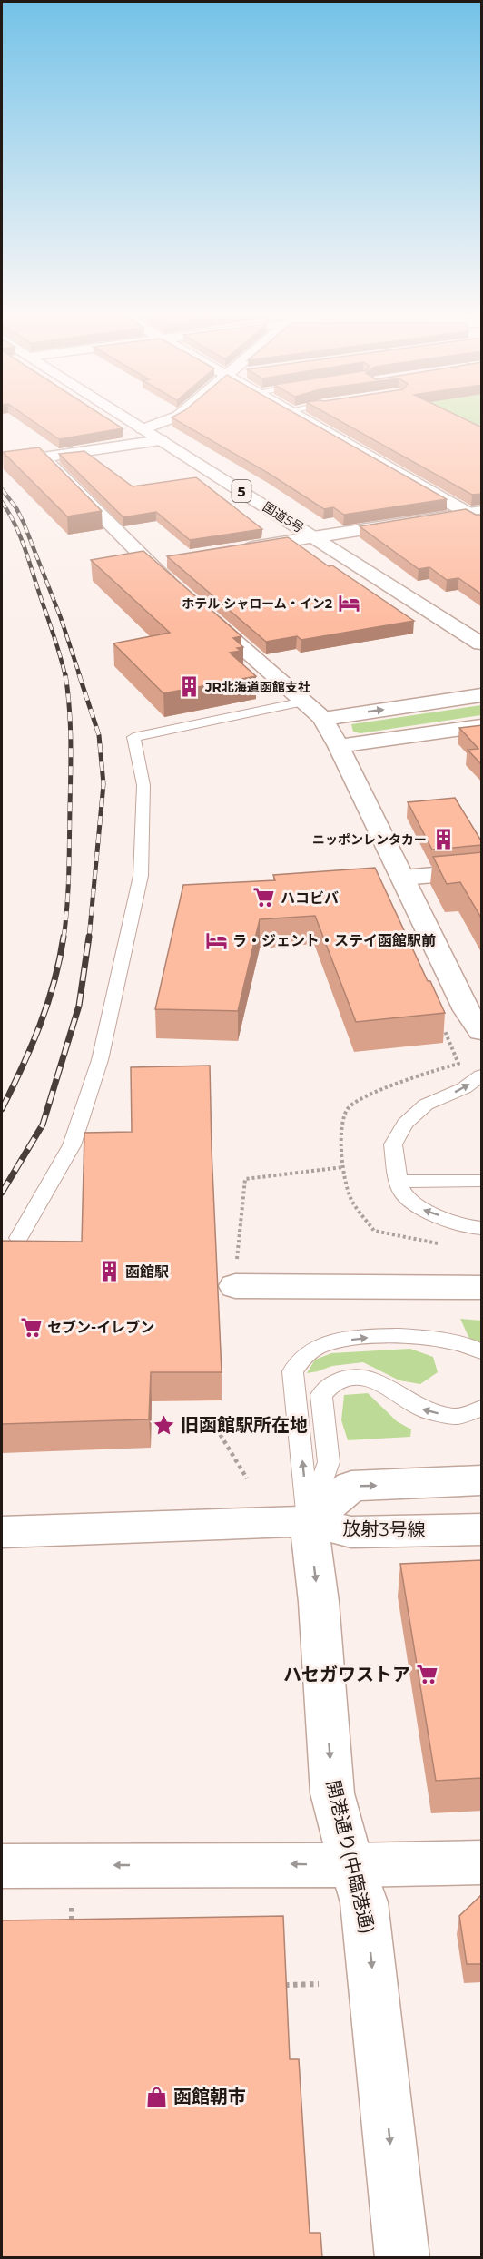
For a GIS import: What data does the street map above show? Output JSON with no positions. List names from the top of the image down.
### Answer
{
  "streets": {
    "main road": [
      "5",
      "国道5号",
      "放射3号線",
      "開港通り(中臨港通)"
    ]
  },
  "crossings": [
    ["放射3号線", "開港通り(中臨港通)"]
  ],
  "one_way": ["開港通り(中臨港通)"],
  "places": {
    "hotel": ["ホテル シャローム・イン2", "ラ・ジェント・ステイ函館駅前"],
    "building": ["JR北海道函館支社", "ニッポンレンタカー", "函館駅"],
    "supermarket": ["ハコビバ", "セブン-イレブン", "ハセガワストア"],
    "place": ["旧函館駅所在地"],
    "shop": ["函館朝市"]
  }
}
